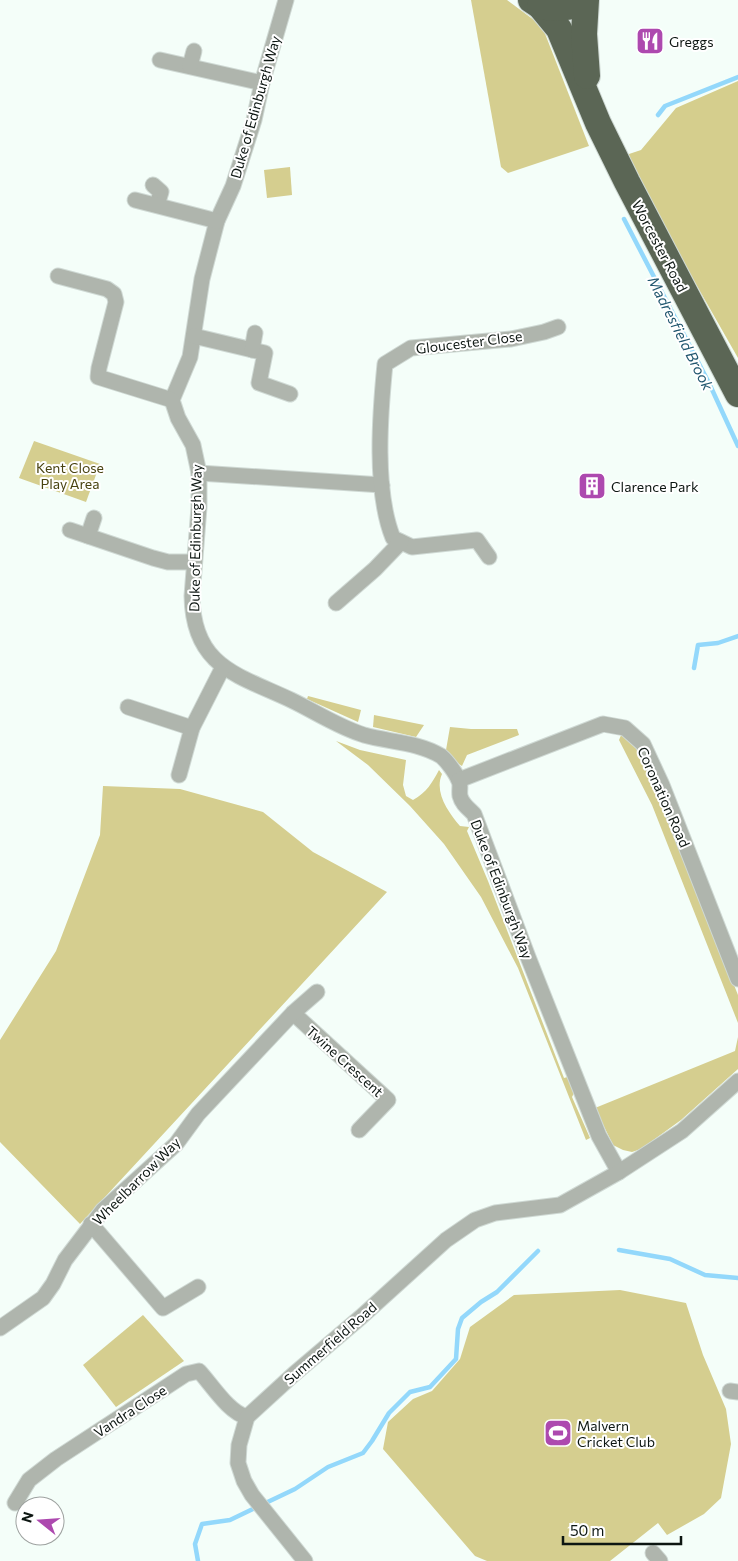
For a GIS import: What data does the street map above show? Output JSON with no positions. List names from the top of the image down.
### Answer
{
  "streets": {
    "highway": ["Worcester Road"],
    "street": [
      "Duke of Edinburgh Way",
      "Gloucester Close",
      "Coronation Road",
      "Twine Crescent",
      "Wheelbarrow Way",
      "Summerfield Road",
      "Vandra Close"
    ]
  },
  "crossings": [
    ["Duke of Edinburgh Way", "Coronation Road"],
    ["Duke of Edinburgh Way", "Summerfield Road"],
    ["Twine Crescent", "Wheelbarrow Way"],
    ["Summerfield Road", "Vandra Close"]
  ],
  "water": ["Madresfield Brook"],
  "parks": ["Kent Close Play Area"],
  "places": {
    "restaurant": ["Greggs"],
    "building": ["Clarence Park"],
    "sports": ["Malvern Cricket Club"]
  },
  "scale_bar": "50 m",
  "north": "left"
}
